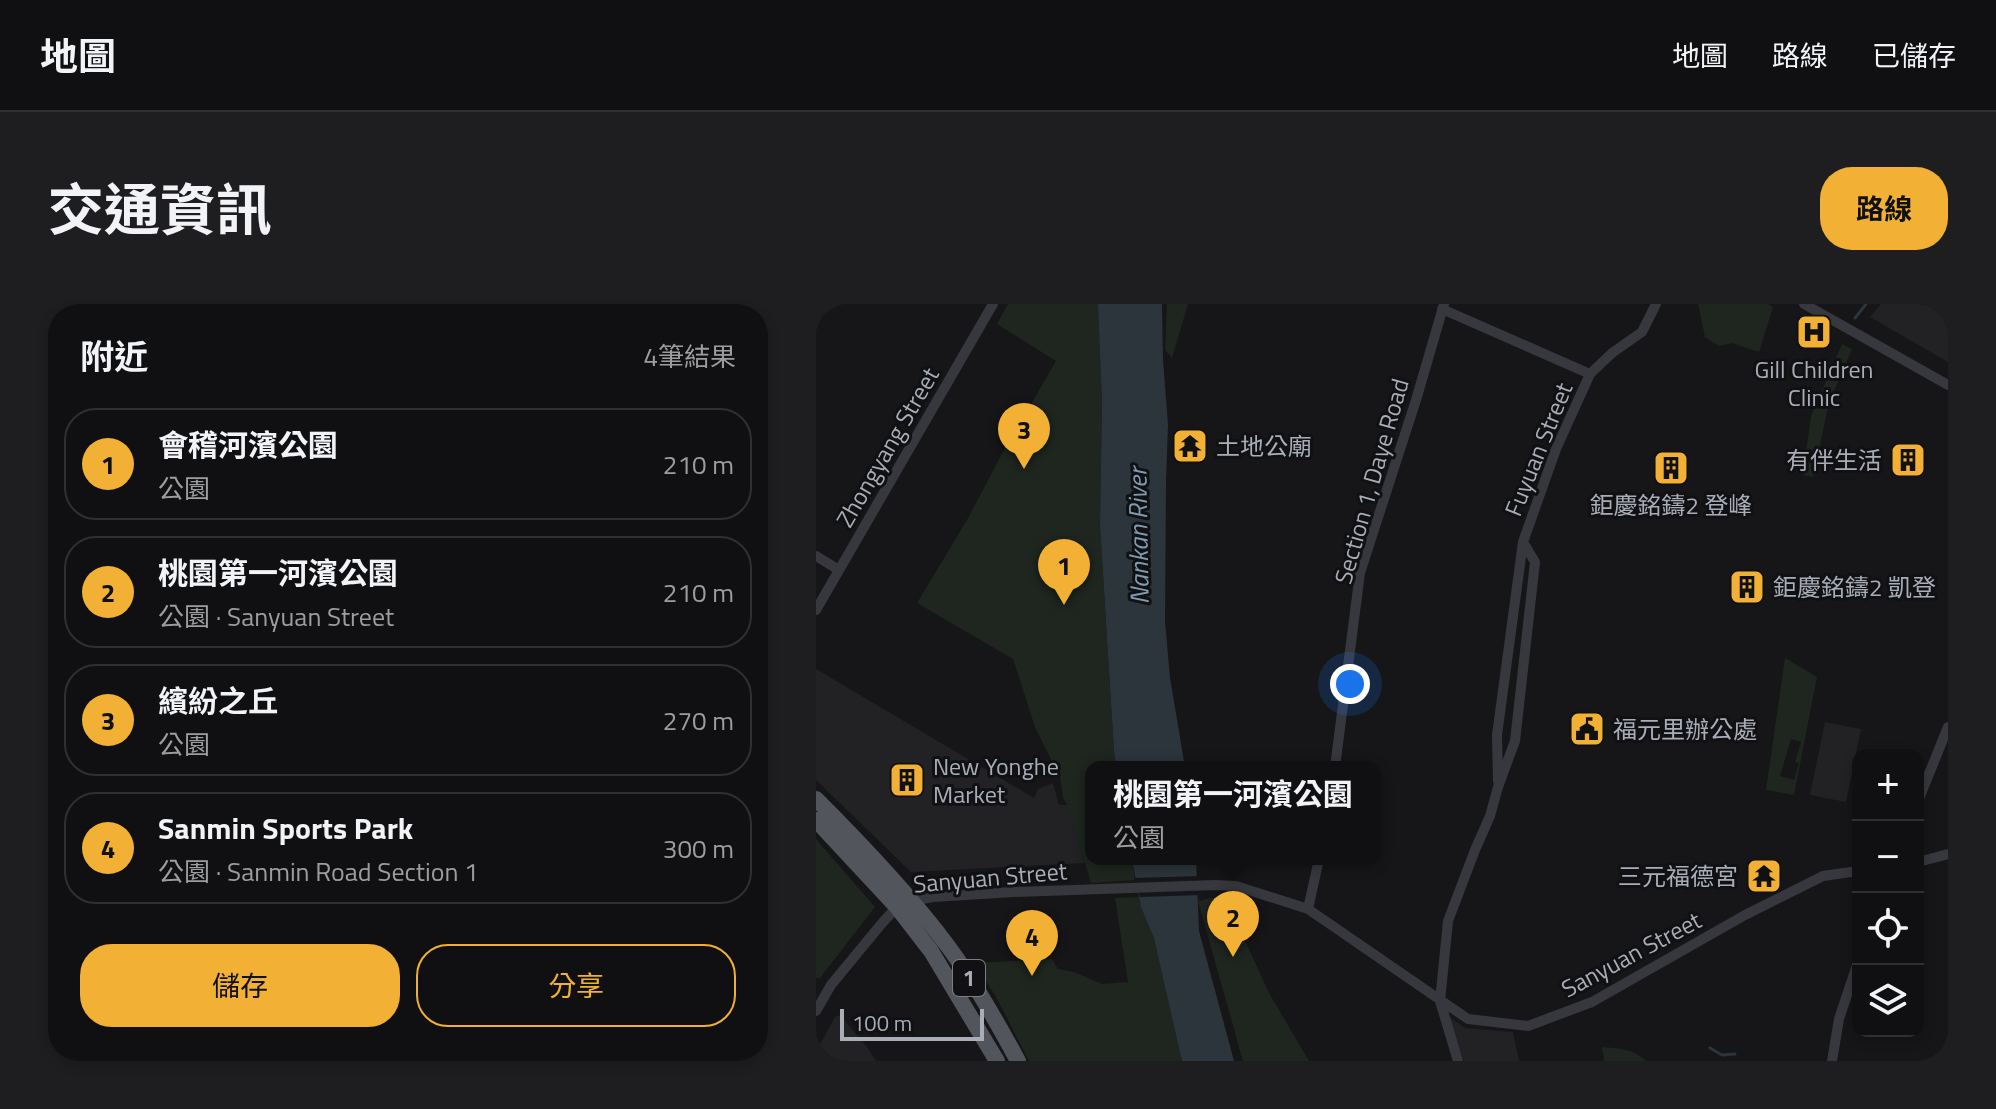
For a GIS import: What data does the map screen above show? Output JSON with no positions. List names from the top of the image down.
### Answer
{
  "streets": {
    "main road": ["1"],
    "street": [
      "Zhongyang Street",
      "Fuyuan Street",
      "Section 1, Daye Road",
      "Sanyuan Street"
    ]
  },
  "crossings": [
    ["Fuyuan Street", "Sanyuan Street"],
    ["Sanyuan Street", "1"]
  ],
  "water": ["Nankan River"],
  "places": {
    "hospital": ["Gill Children Clinic"],
    "temple": ["土地公廟", "三元福德宮"],
    "building": [
      "有伴生活",
      "鉅慶銘鑄2 登峰",
      "鉅慶銘鑄2 凱登",
      "New Yonghe Market"
    ],
    "public building": ["福元里辦公處"]
  },
  "scale_bar": "100 m",
  "page": {
    "header": "地圖",
    "nav": ["地圖", "路線", "已儲存"],
    "title": "交通資訊",
    "buttons": [
      "路線",
      ["儲存", "分享"]
    ],
    "heading": ["附近", "4筆結果"],
    "pins": [
      "3",
      "1",
      "2",
      "4"
    ],
    "list": [
      {
        "mark": "1",
        "name": "會稽河濱公園",
        "note": "公園",
        "value": "210 m"
      },
      {
        "mark": "2",
        "name": "桃園第一河濱公園",
        "note": "公園 · Sanyuan Street",
        "value": "210 m"
      },
      {
        "mark": "3",
        "name": "繽紛之丘",
        "note": "公園",
        "value": "270 m"
      },
      {
        "mark": "4",
        "name": "Sanmin Sports Park",
        "note": "公園 · Sanmin Road Section 1",
        "value": "300 m"
      }
    ],
    "map_buttons": ["+", "−"],
    "popup": ["桃園第一河濱公園", "公園"],
    "scale": "100 m"
  }
}
